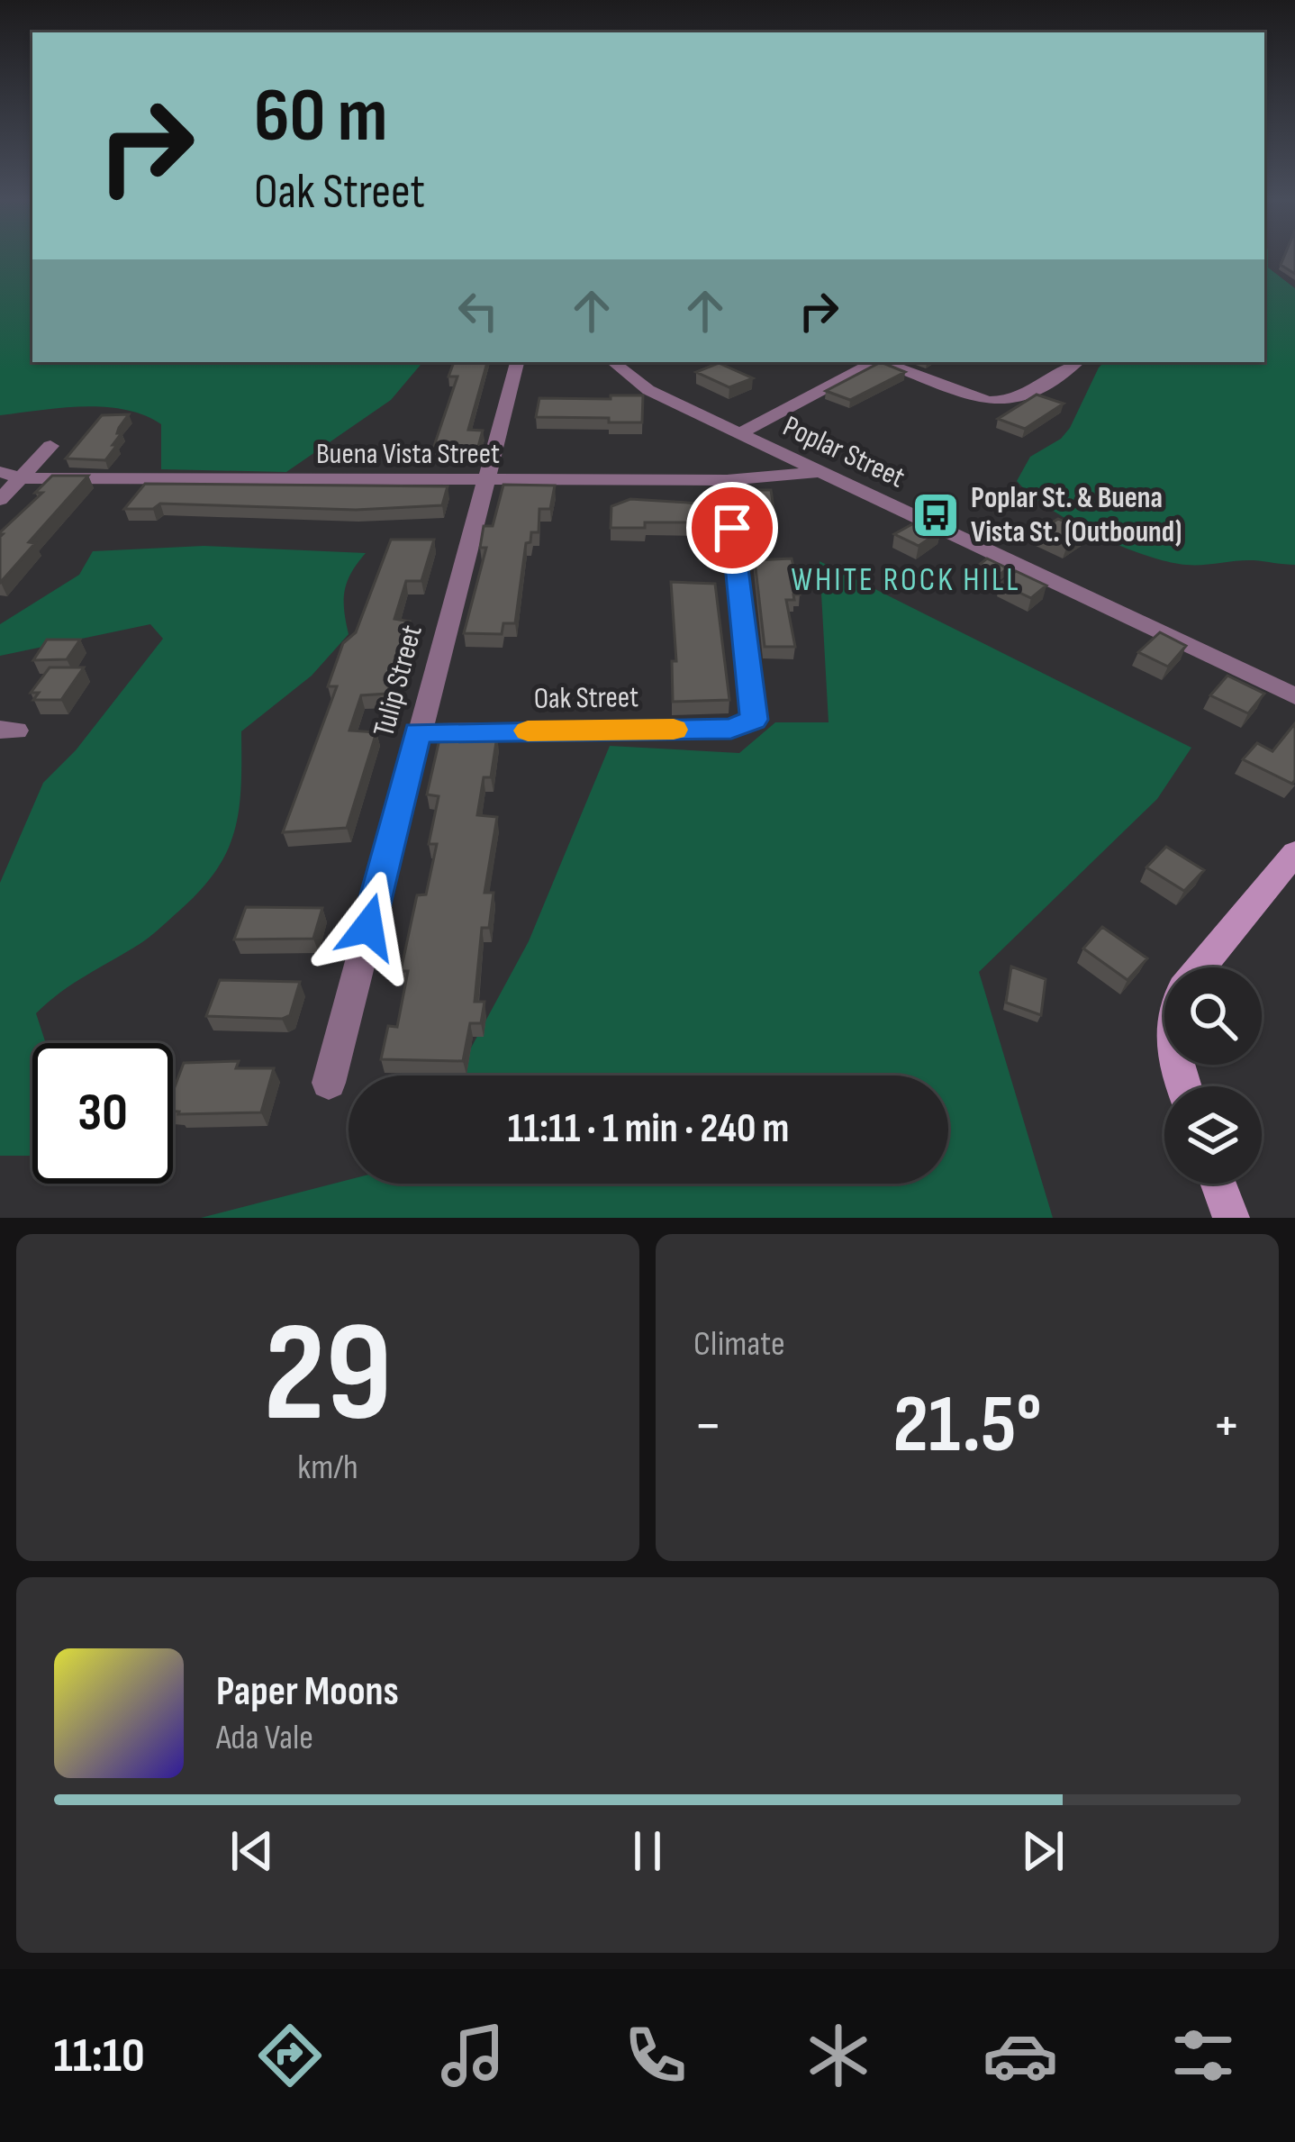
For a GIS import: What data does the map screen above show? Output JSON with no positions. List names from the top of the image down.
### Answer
{
  "streets": {
    "street": [
      "Poplar Street",
      "Buena Vista Street",
      "Tulip Street",
      "Oak Street"
    ]
  },
  "crossings": [
    ["Poplar Street", "Buena Vista Street"],
    ["Buena Vista Street", "Tulip Street"],
    ["Buena Vista Street", "Oak Street"],
    ["Tulip Street", "Oak Street"]
  ],
  "districts": ["WHITE ROCK HILL"],
  "places": {
    "bus stop": ["Poplar St. & Buena Vista St. (Outbound)"]
  },
  "page": {
    "turn": ["60 m", "Oak Street"],
    "limit": "30",
    "trip": "11:11 · 1 min · 240 m",
    "tile": [
      ["29", "km/h"],
      "Climate"
    ],
    "heat": ["−", "21.5°", "+"],
    "song": ["Paper Moons", "Ada Vale"],
    "tabs": "11:10"
  }
}
